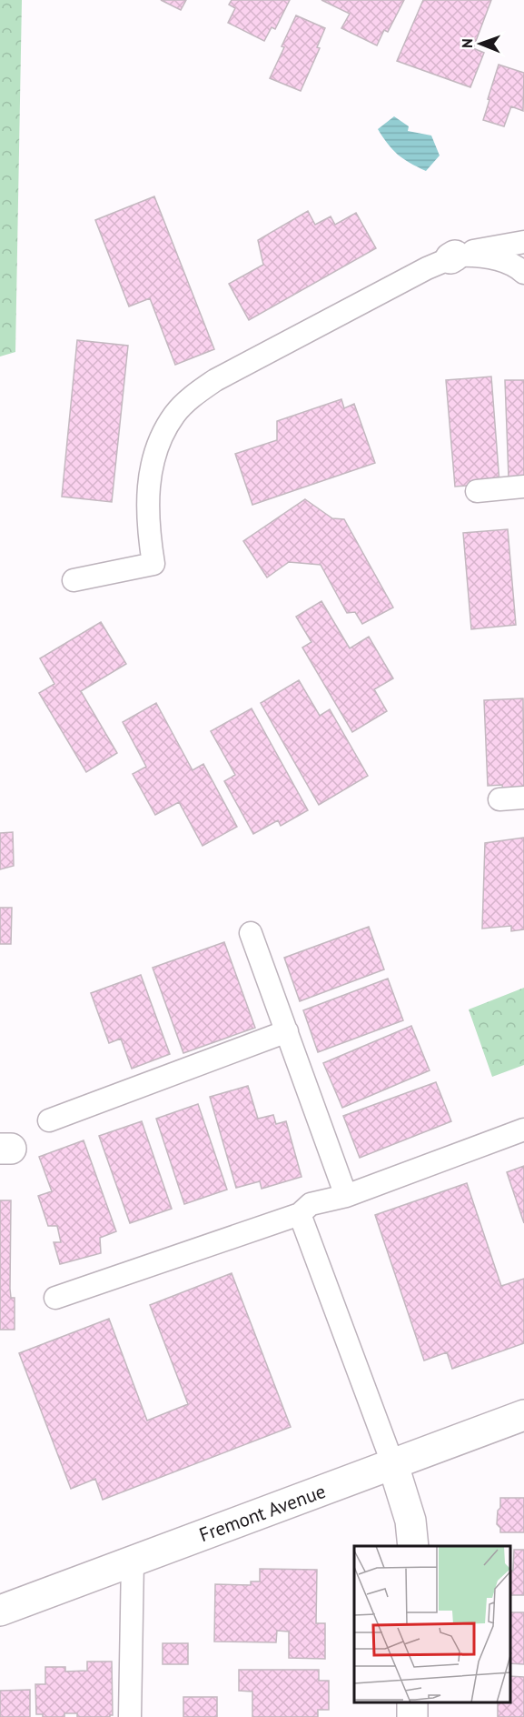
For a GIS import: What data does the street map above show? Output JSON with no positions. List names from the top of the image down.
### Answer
{
  "streets": {
    "main road": ["Fremont Avenue"]
  },
  "north": "left"
}
